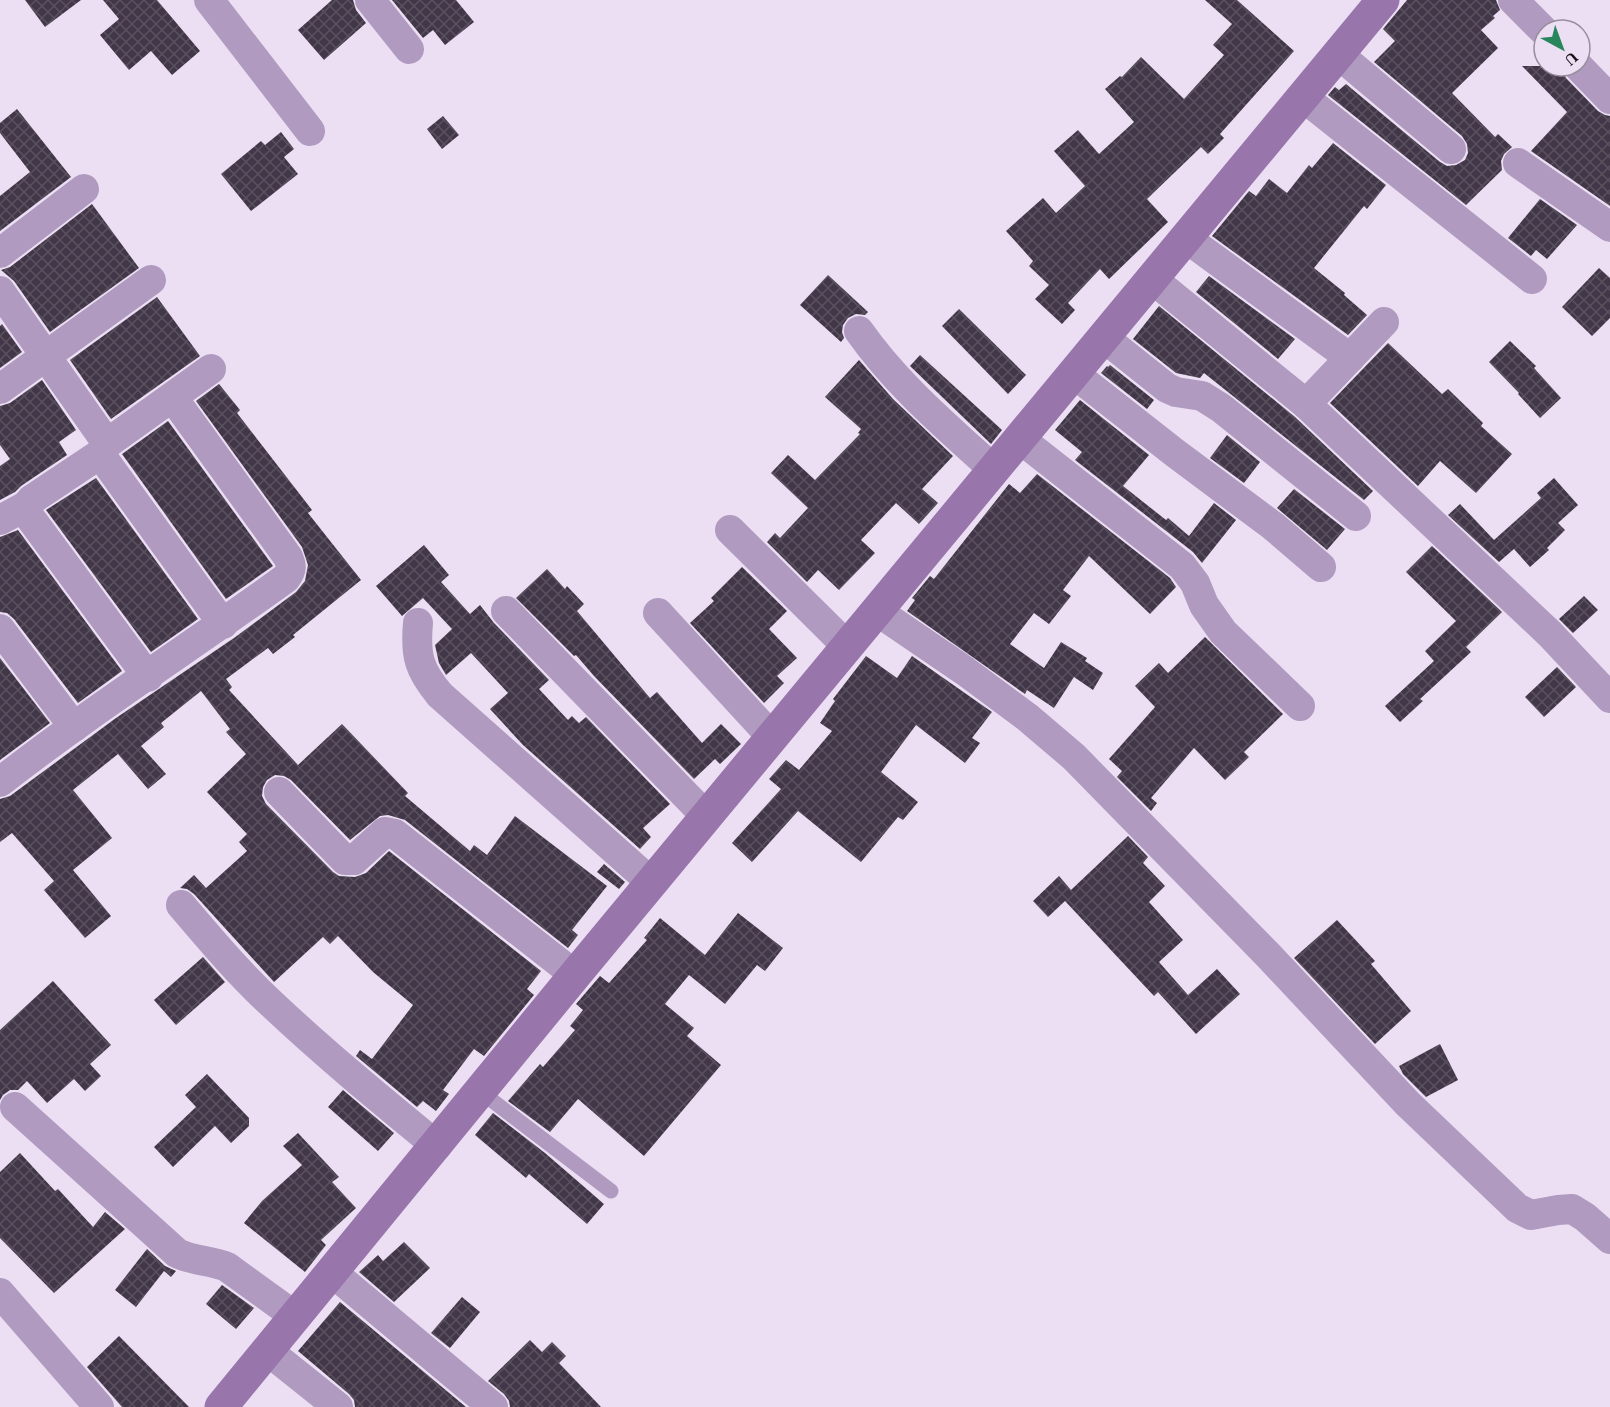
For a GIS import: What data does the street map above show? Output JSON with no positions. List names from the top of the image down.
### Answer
{
  "north": "bottom right"
}
